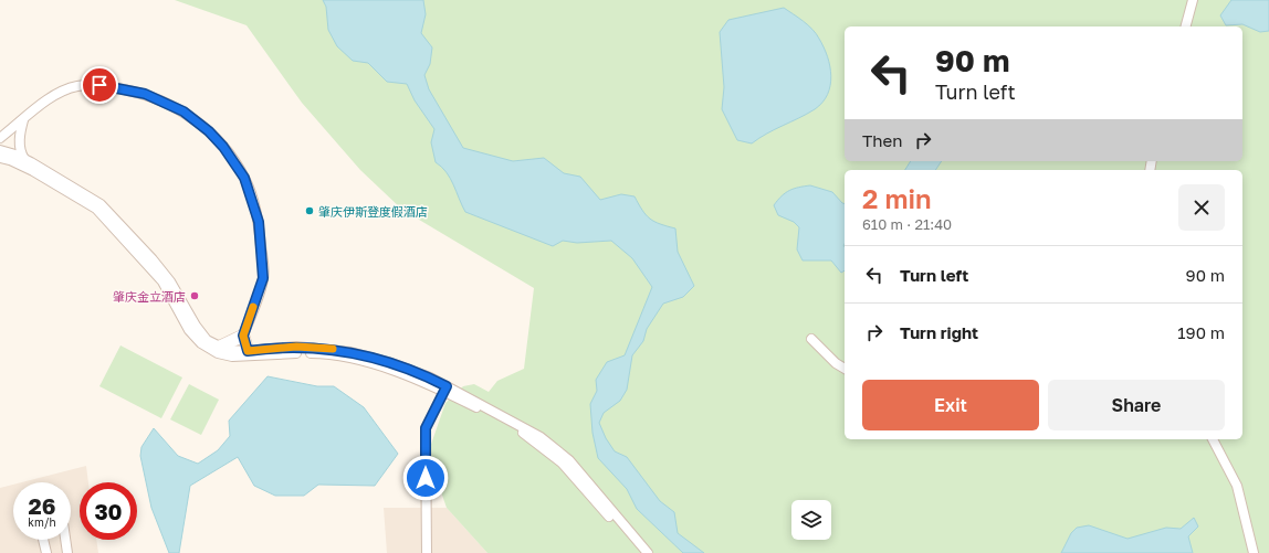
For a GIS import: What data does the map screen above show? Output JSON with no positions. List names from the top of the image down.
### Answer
{
  "places": ["肇庆伊斯登度假酒店", "肇庆金立酒店"],
  "page": {
    "turn": ["90 m", "Turn left"],
    "then": "Then",
    "heading": ["2 min", "610 m · 21:40"],
    "list": [
      {
        "name": "Turn left",
        "value": "90 m"
      },
      {
        "name": "Turn right",
        "value": "190 m"
      }
    ],
    "buttons": ["Exit", "Share"],
    "speed": "26 km/h",
    "limit": "30"
  }
}
